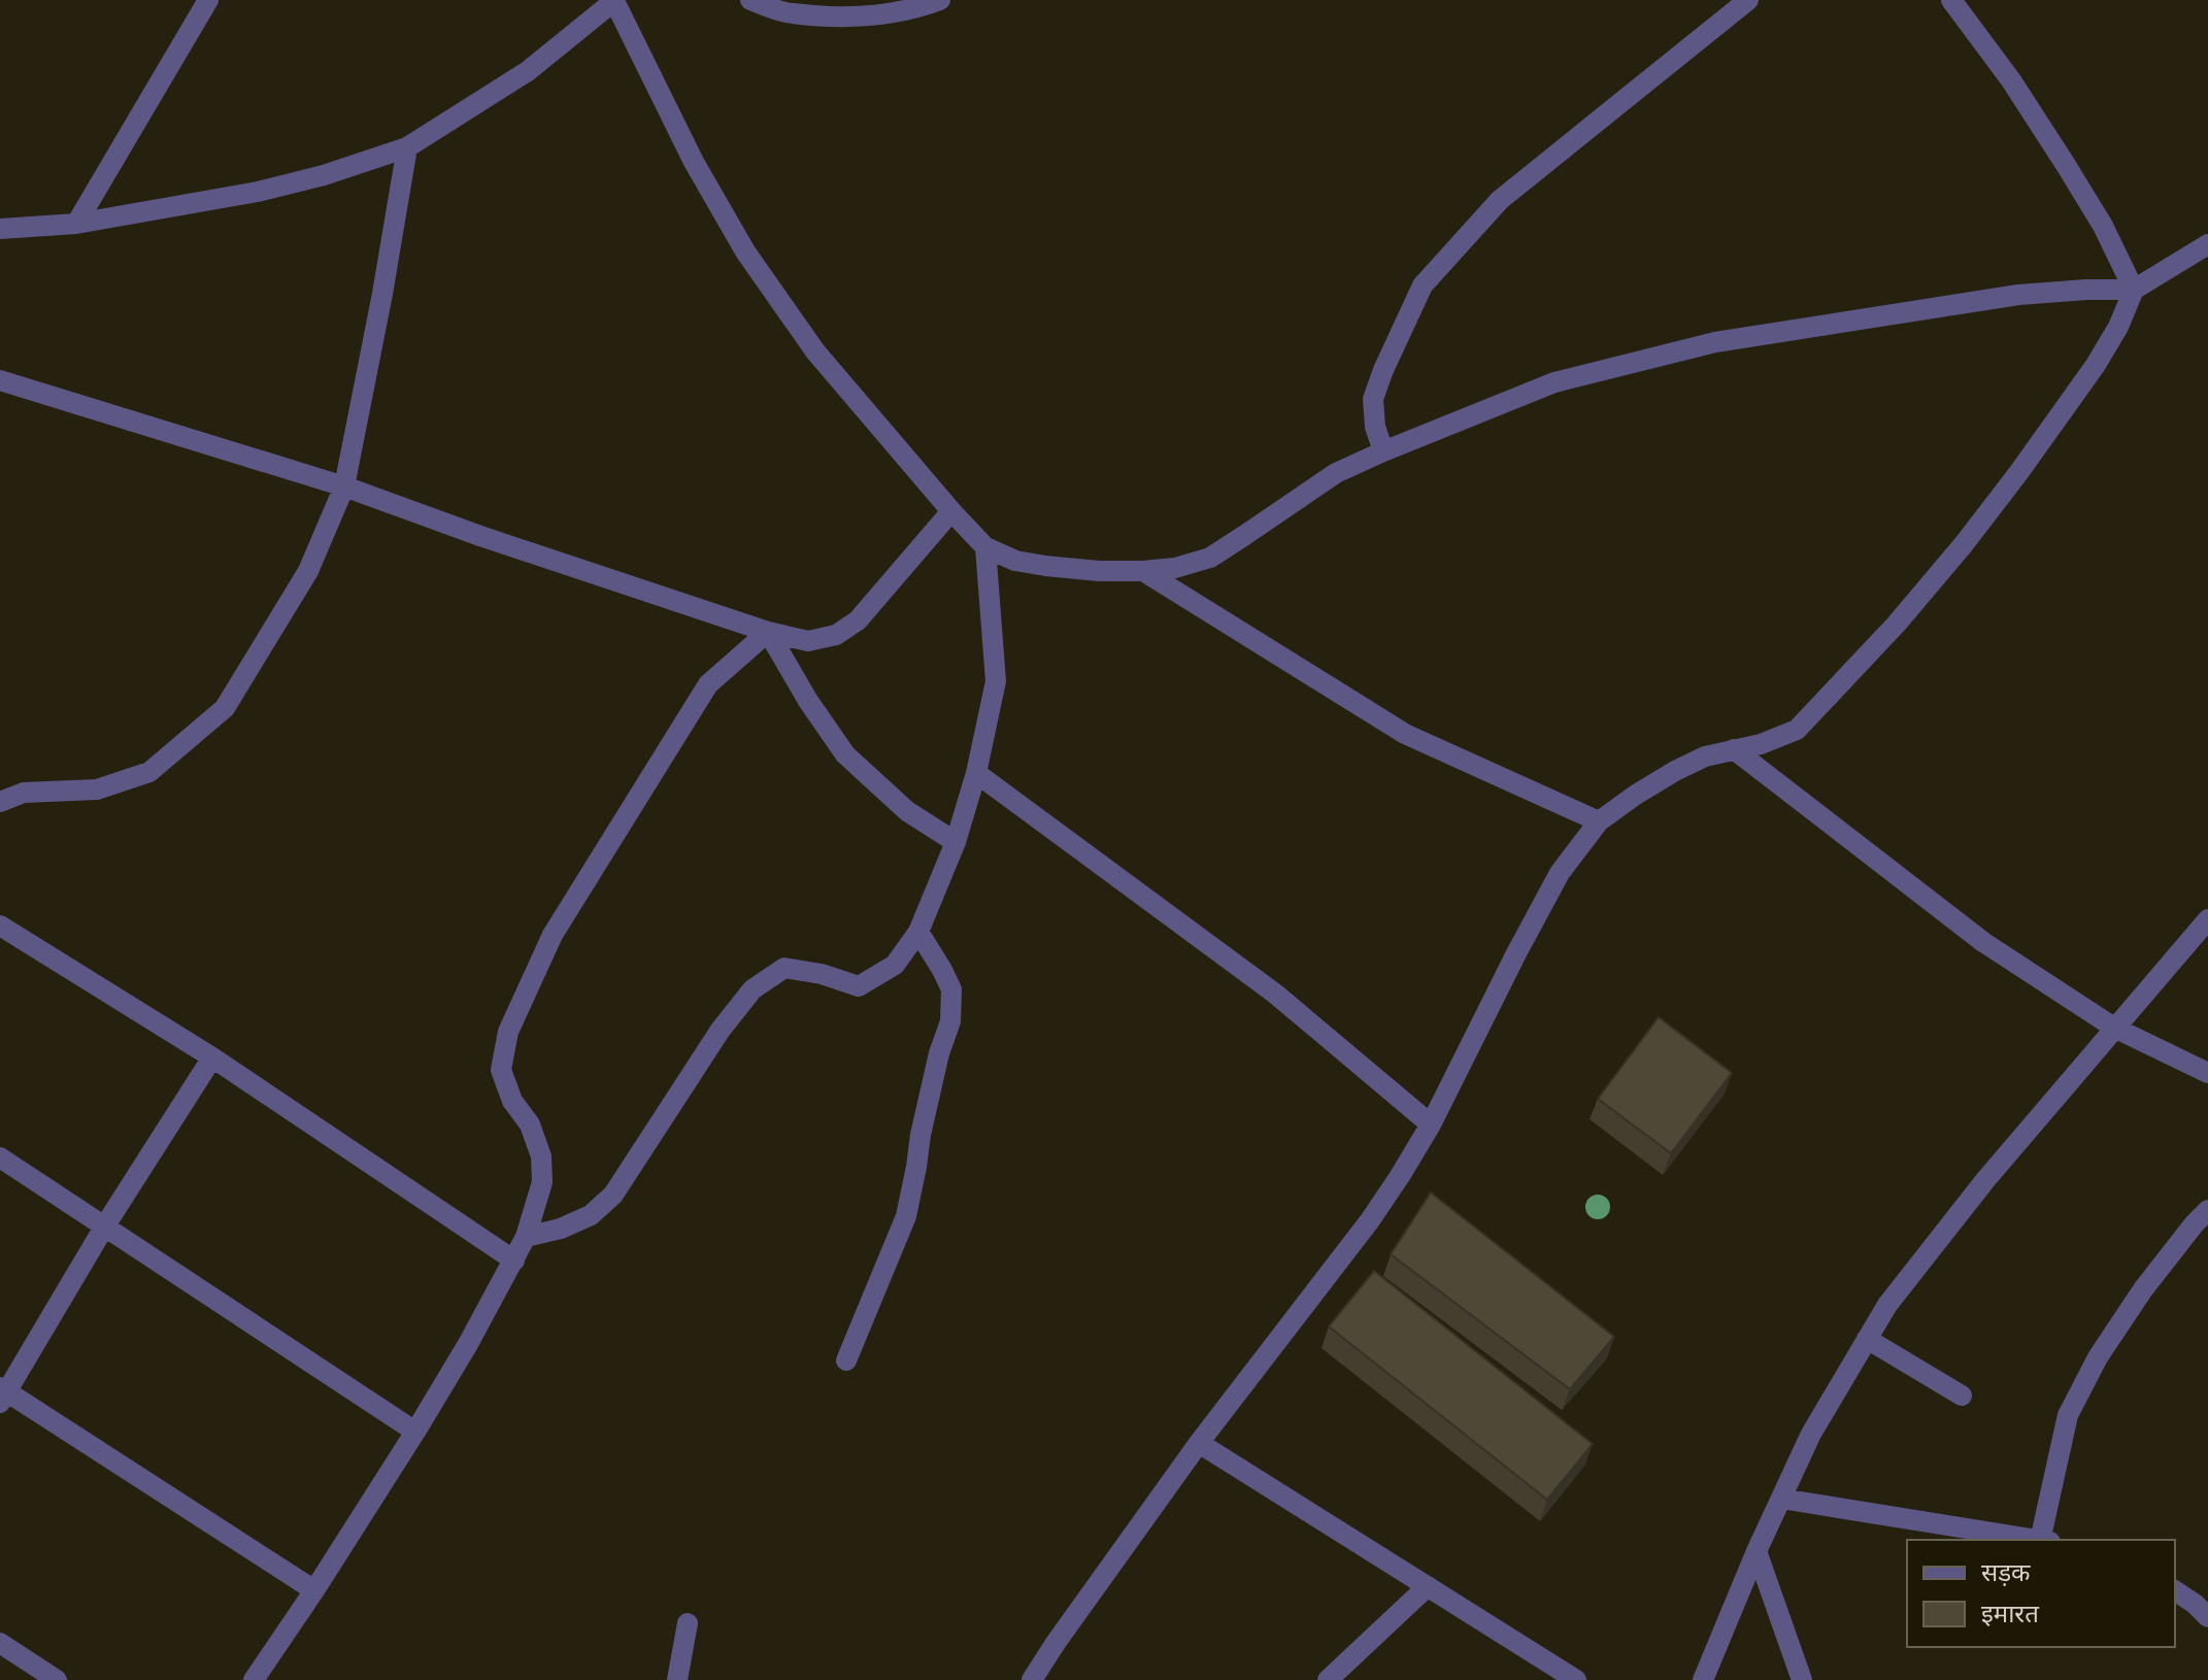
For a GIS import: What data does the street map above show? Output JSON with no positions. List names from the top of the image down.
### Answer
{
  "legend": ["सड़क", "इमारत"]
}
